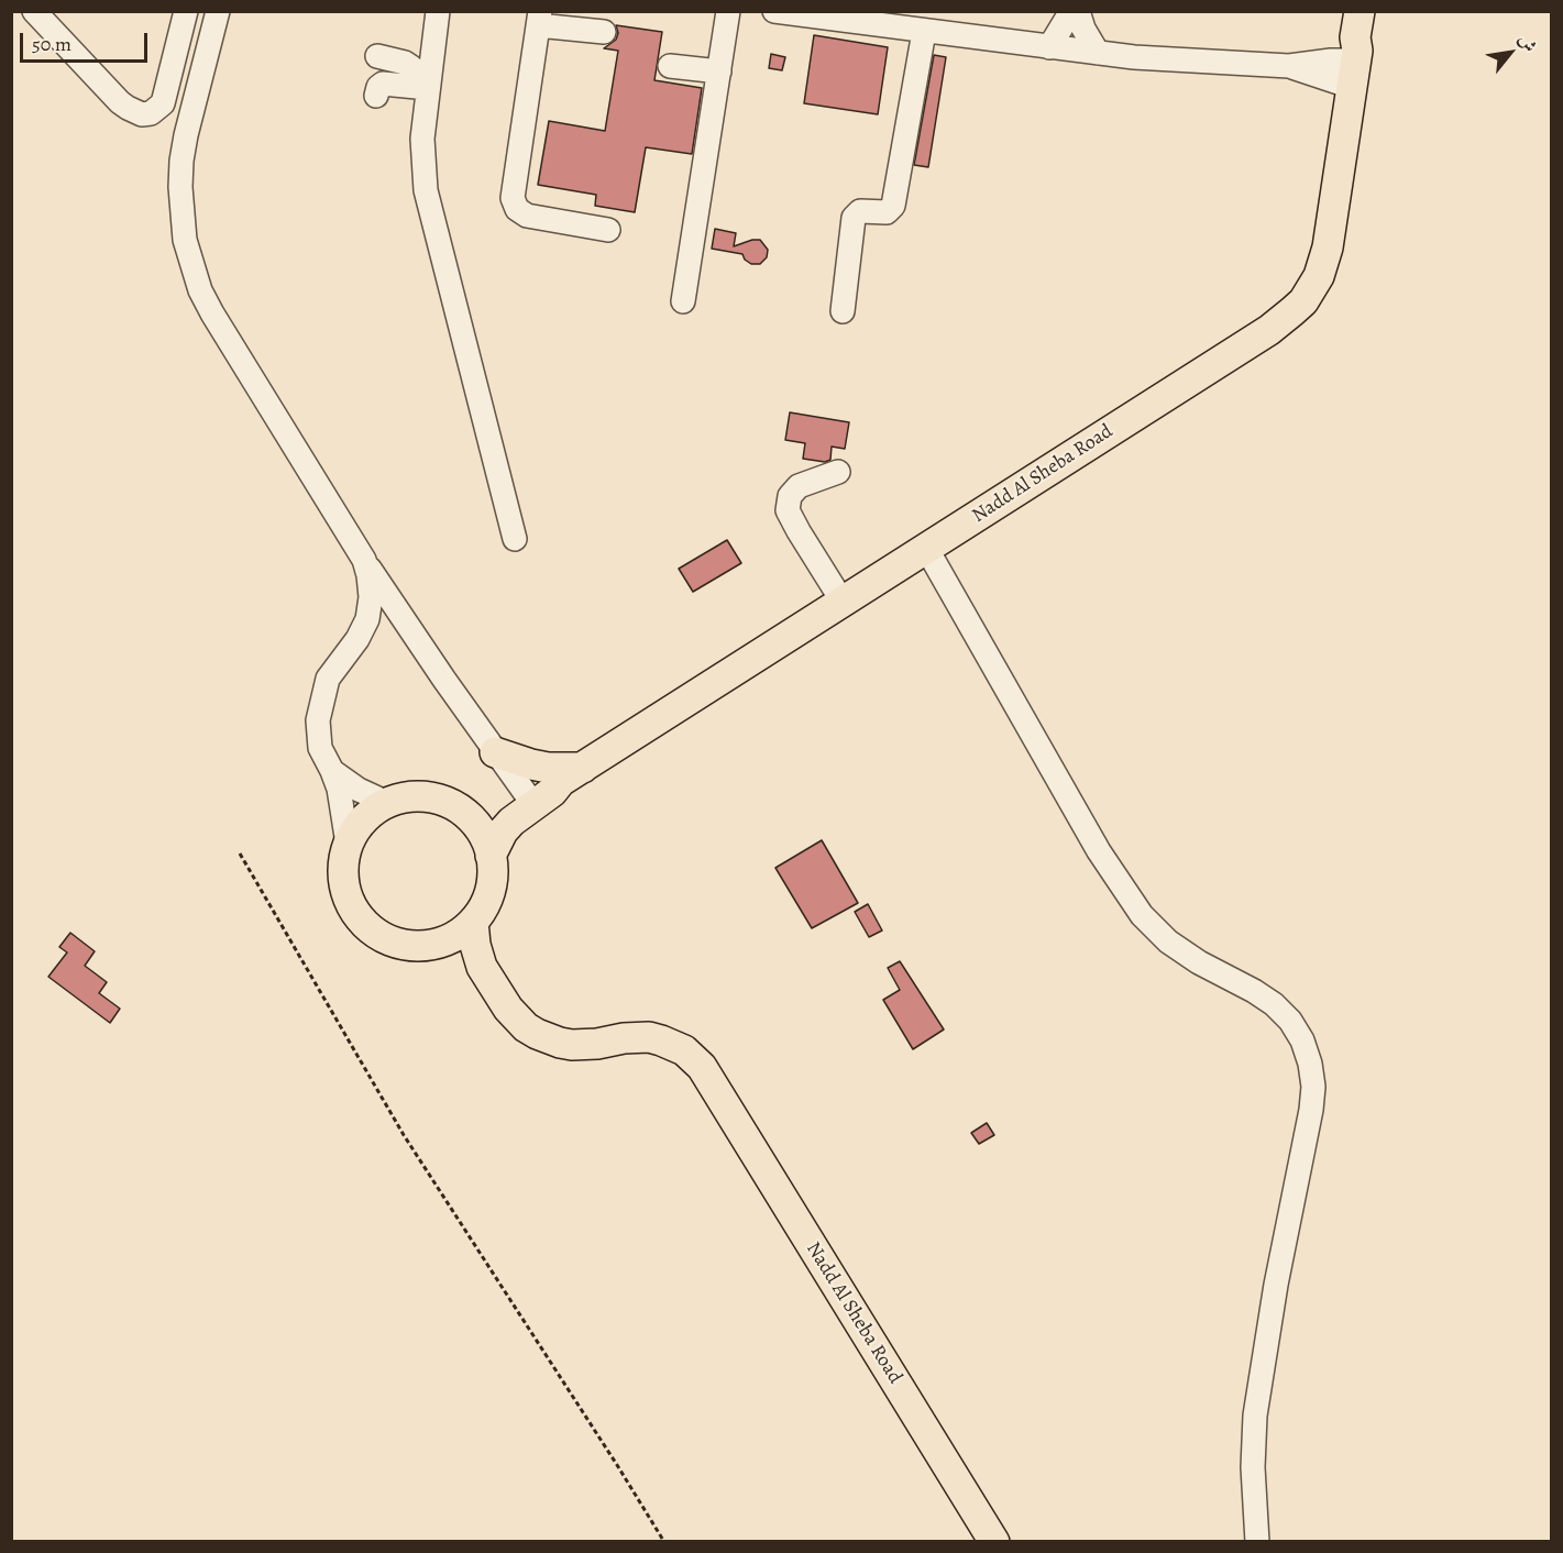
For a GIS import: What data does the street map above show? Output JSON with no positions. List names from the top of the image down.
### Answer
{
  "streets": {
    "main road": ["Nadd Al Sheba Road"]
  },
  "scale_bar": "50 m",
  "north": "top right"
}
